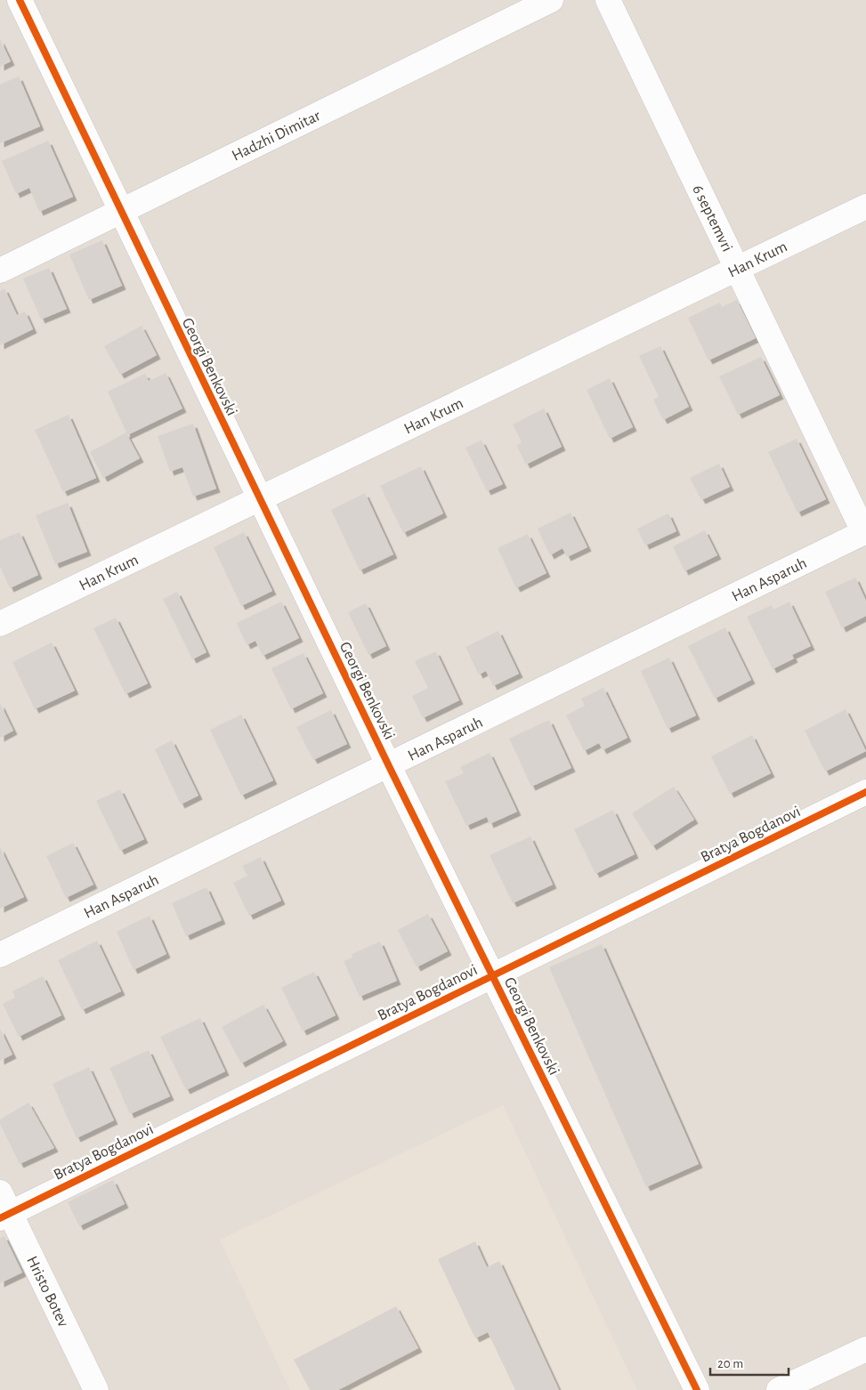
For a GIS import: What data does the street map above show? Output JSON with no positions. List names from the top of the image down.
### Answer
{
  "streets": {
    "street": [
      "Hadzhi Dimitar",
      "6 septemvri",
      "Han Krum",
      "Georgi Benkovski",
      "Han Asparuh",
      "Bratya Bogdanovi",
      "Hristo Botev"
    ]
  },
  "crossings": [
    ["Hadzhi Dimitar", "Georgi Benkovski"],
    ["6 septemvri", "Han Krum"],
    ["6 septemvri", "Han Asparuh"],
    ["Han Krum", "Georgi Benkovski"],
    ["Georgi Benkovski", "Han Asparuh"],
    ["Georgi Benkovski", "Bratya Bogdanovi"],
    ["Bratya Bogdanovi", "Hristo Botev"]
  ],
  "scale_bar": "20 m"
}
